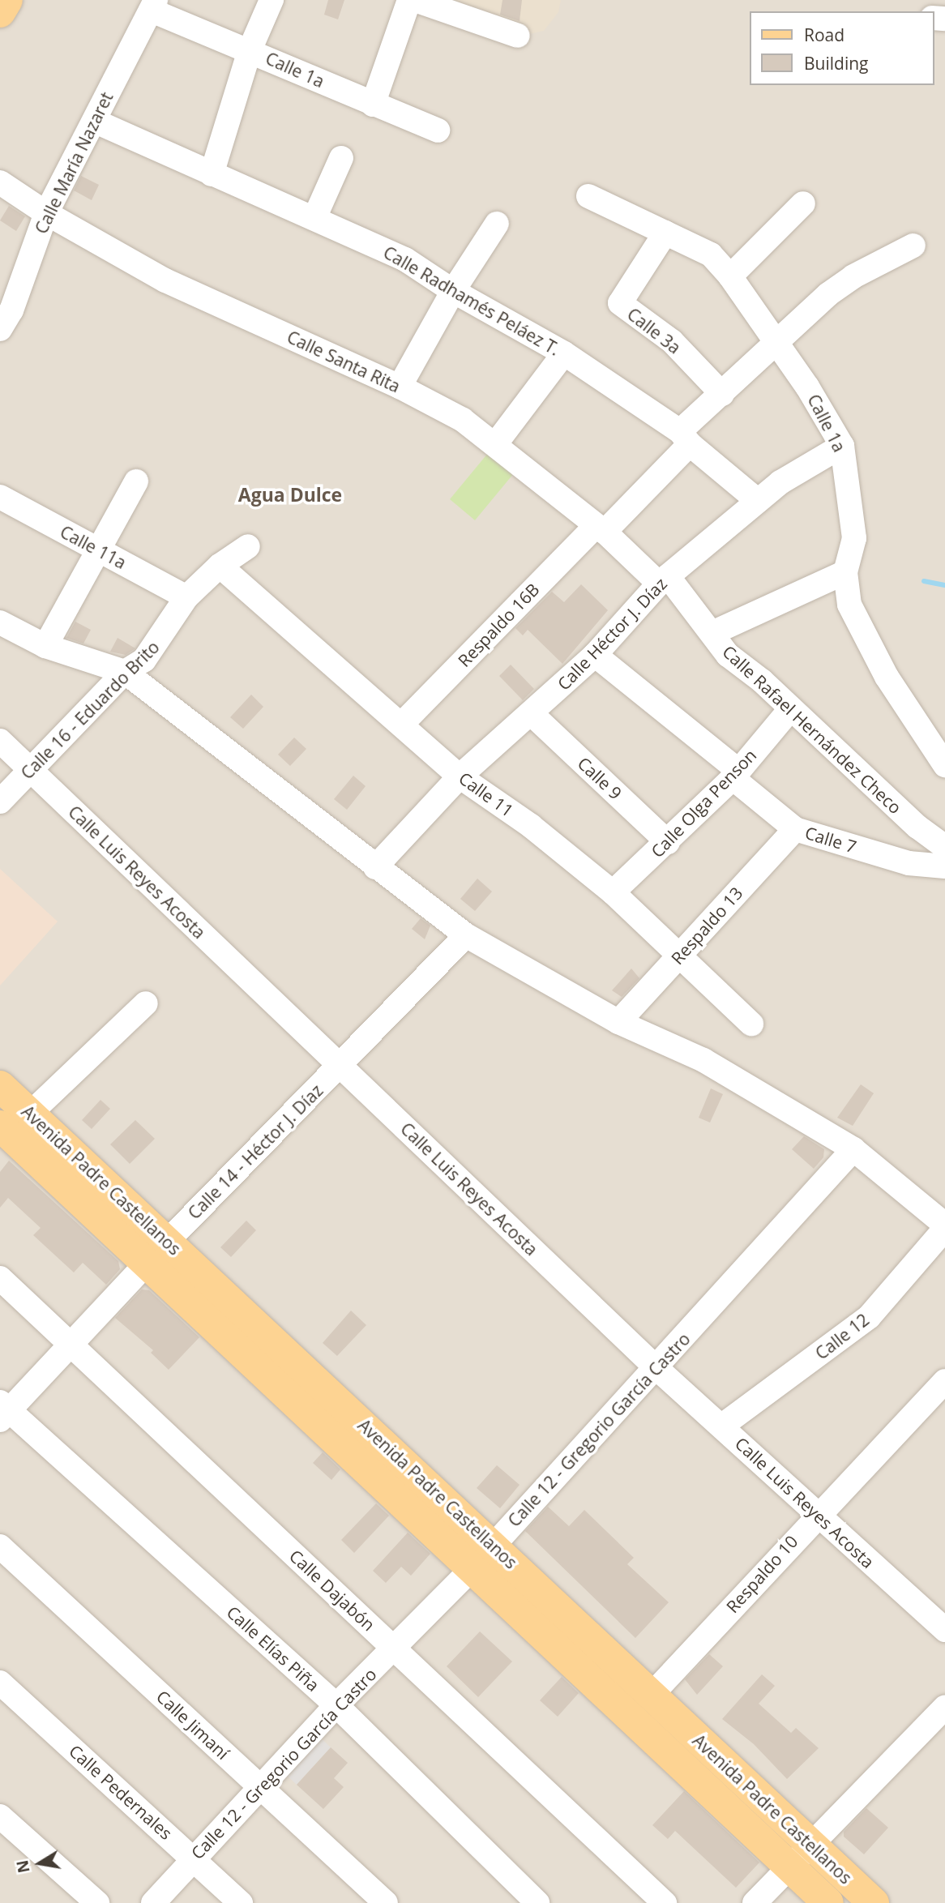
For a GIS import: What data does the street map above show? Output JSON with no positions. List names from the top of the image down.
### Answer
{
  "streets": {
    "main road": ["Avenida Padre Castellanos"],
    "street": [
      "Calle 1a",
      "Calle María Nazaret",
      "Calle Radhamés Peláez T.",
      "Calle 3a",
      "Calle Santa Rita",
      "Calle 11a",
      "Respaldo 16B",
      "Calle Héctor J. Díaz",
      "Calle 16 - Eduardo Brito",
      "Calle Rafael Hernández Checo",
      "Calle 9",
      "Calle 11",
      "Calle Olga Penson",
      "Calle 7",
      "Calle Luis Reyes Acosta",
      "Respaldo 13",
      "Calle 14 - Héctor J. Díaz",
      "Calle 12",
      "Calle 12 - Gregorio García Castro",
      "Respaldo 10",
      "Calle Dajabón",
      "Calle Elías Piña",
      "Calle Jimaní",
      "Calle Pedernales"
    ]
  },
  "crossings": [
    ["Calle 1a", "Calle María Nazaret"],
    ["Calle 1a", "Calle 3a"],
    ["Calle 1a", "Respaldo 16B"],
    ["Calle 1a", "Calle Héctor J. Díaz"],
    ["Calle María Nazaret", "Calle Radhamés Peláez T."],
    ["Calle María Nazaret", "Calle Santa Rita"],
    ["Calle Radhamés Peláez T.", "Respaldo 16B"],
    ["Calle Radhamés Peláez T.", "Calle Héctor J. Díaz"],
    ["Calle 3a", "Respaldo 16B"],
    ["Calle Santa Rita", "Respaldo 16B"],
    ["Calle Santa Rita", "Calle Héctor J. Díaz"],
    ["Calle Santa Rita", "Calle Rafael Hernández Checo"],
    ["Calle 11a", "Calle 16 - Eduardo Brito"],
    ["Respaldo 16B", "Calle 11"],
    ["Calle Héctor J. Díaz", "Calle Rafael Hernández Checo"],
    ["Calle Héctor J. Díaz", "Calle 9"],
    ["Calle Héctor J. Díaz", "Calle 11"],
    ["Calle Héctor J. Díaz", "Calle 7"],
    ["Calle 16 - Eduardo Brito", "Calle 11"],
    ["Calle 16 - Eduardo Brito", "Calle Luis Reyes Acosta"],
    ["Calle Rafael Hernández Checo", "Calle Olga Penson"],
    ["Calle 9", "Calle Olga Penson"],
    ["Calle 11", "Calle Olga Penson"],
    ["Calle 11", "Respaldo 13"],
    ["Calle Olga Penson", "Calle 7"],
    ["Calle 7", "Respaldo 13"],
    ["Calle Luis Reyes Acosta", "Calle 14 - Héctor J. Díaz"],
    ["Calle Luis Reyes Acosta", "Calle 12"],
    ["Calle Luis Reyes Acosta", "Calle 12 - Gregorio García Castro"],
    ["Calle Luis Reyes Acosta", "Respaldo 10"],
    ["Calle 14 - Héctor J. Díaz", "Avenida Padre Castellanos"],
    ["Calle 14 - Héctor J. Díaz", "Calle Dajabón"],
    ["Calle 14 - Héctor J. Díaz", "Calle Elías Piña"],
    ["Avenida Padre Castellanos", "Calle 12 - Gregorio García Castro"],
    ["Avenida Padre Castellanos", "Respaldo 10"],
    ["Calle 12 - Gregorio García Castro", "Calle Dajabón"],
    ["Calle 12 - Gregorio García Castro", "Calle Elías Piña"],
    ["Calle 12 - Gregorio García Castro", "Calle Jimaní"],
    ["Calle 12 - Gregorio García Castro", "Calle Pedernales"]
  ],
  "districts": ["Agua Dulce"],
  "legend": ["Road", "Building"],
  "north": "left"
}
